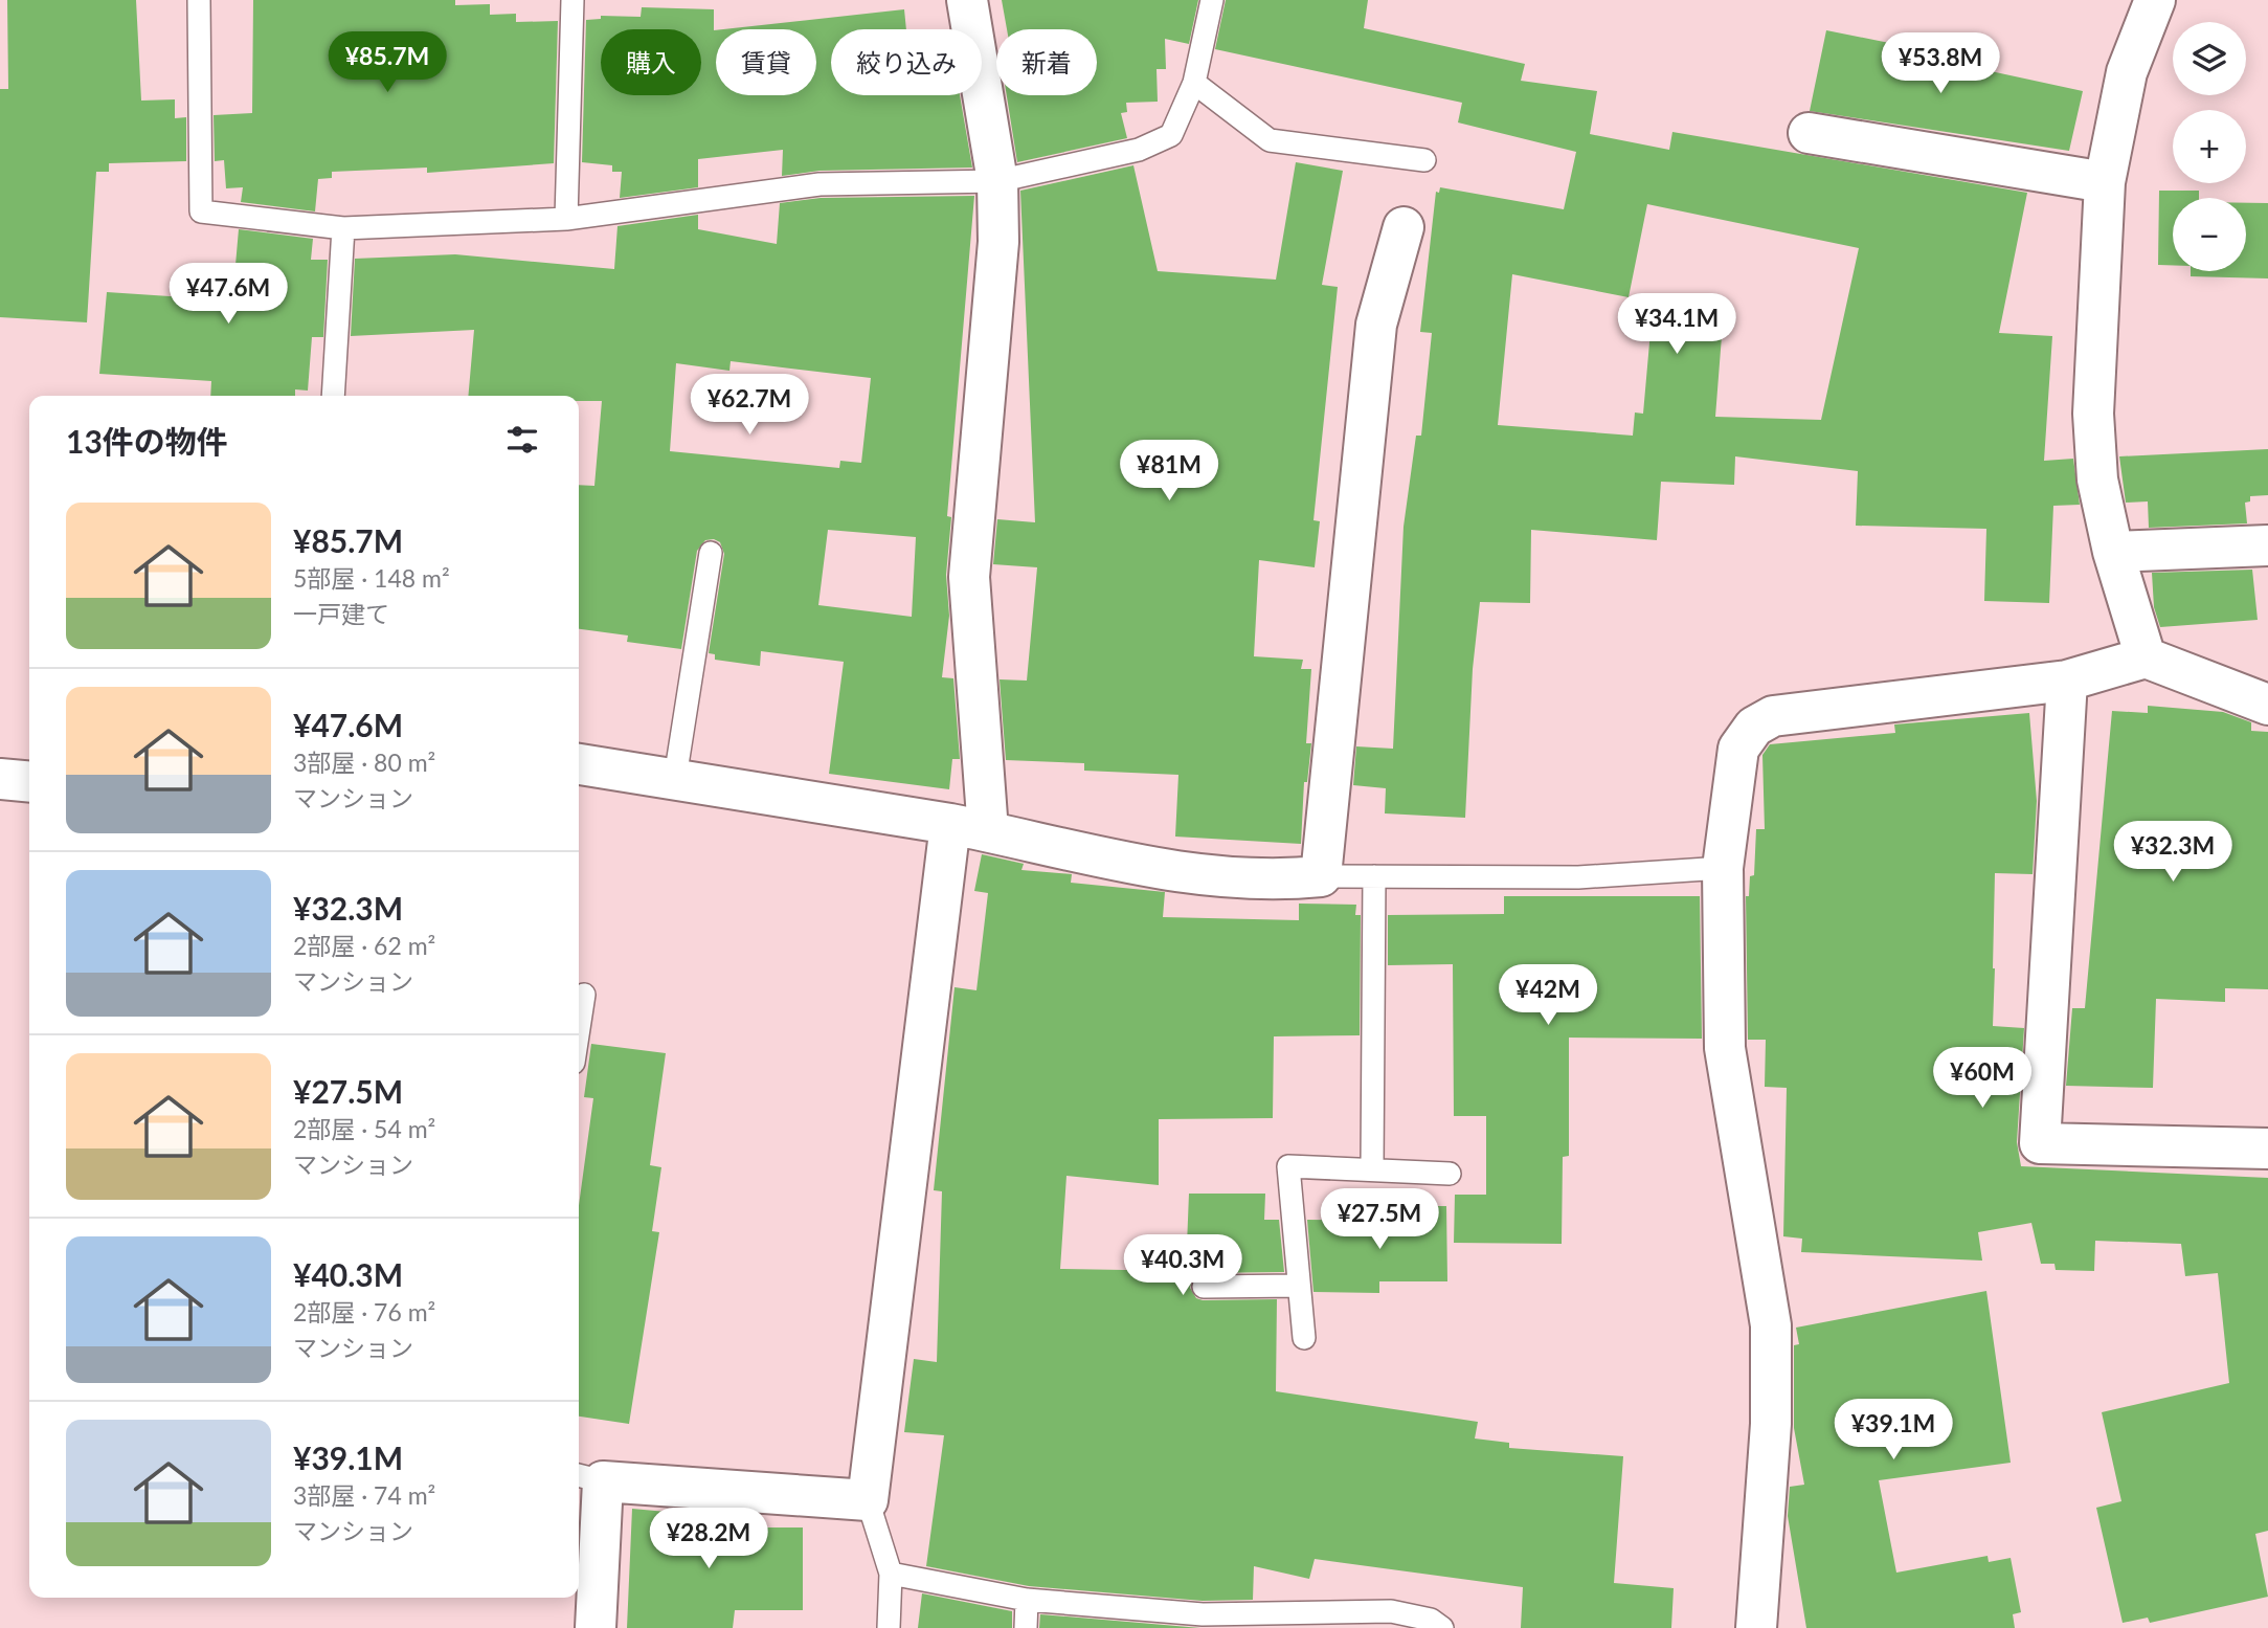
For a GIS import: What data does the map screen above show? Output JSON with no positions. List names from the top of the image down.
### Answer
{
  "page": {
    "map_buttons": ["+", "−"],
    "chip": [
      "購入",
      "賃貸",
      "絞り込み",
      "新着"
    ],
    "price": [
      "¥85.7M",
      "¥53.8M",
      "¥47.6M",
      "¥34.1M",
      "¥62.7M",
      "¥81M",
      "¥32.3M",
      "¥42M",
      "¥60M",
      "¥27.5M",
      "¥40.3M",
      "¥39.1M",
      "¥28.2M"
    ],
    "heading": "13件の物件",
    "list": [
      {
        "name": "¥85.7M",
        "note": "5部屋 · 148 m² · 一戸建て"
      },
      {
        "name": "¥47.6M",
        "note": "3部屋 · 80 m² · マンション"
      },
      {
        "name": "¥32.3M",
        "note": "2部屋 · 62 m² · マンション"
      },
      {
        "name": "¥27.5M",
        "note": "2部屋 · 54 m² · マンション"
      },
      {
        "name": "¥40.3M",
        "note": "2部屋 · 76 m² · マンション"
      },
      {
        "name": "¥39.1M",
        "note": "3部屋 · 74 m² · マンション"
      }
    ]
  }
}
